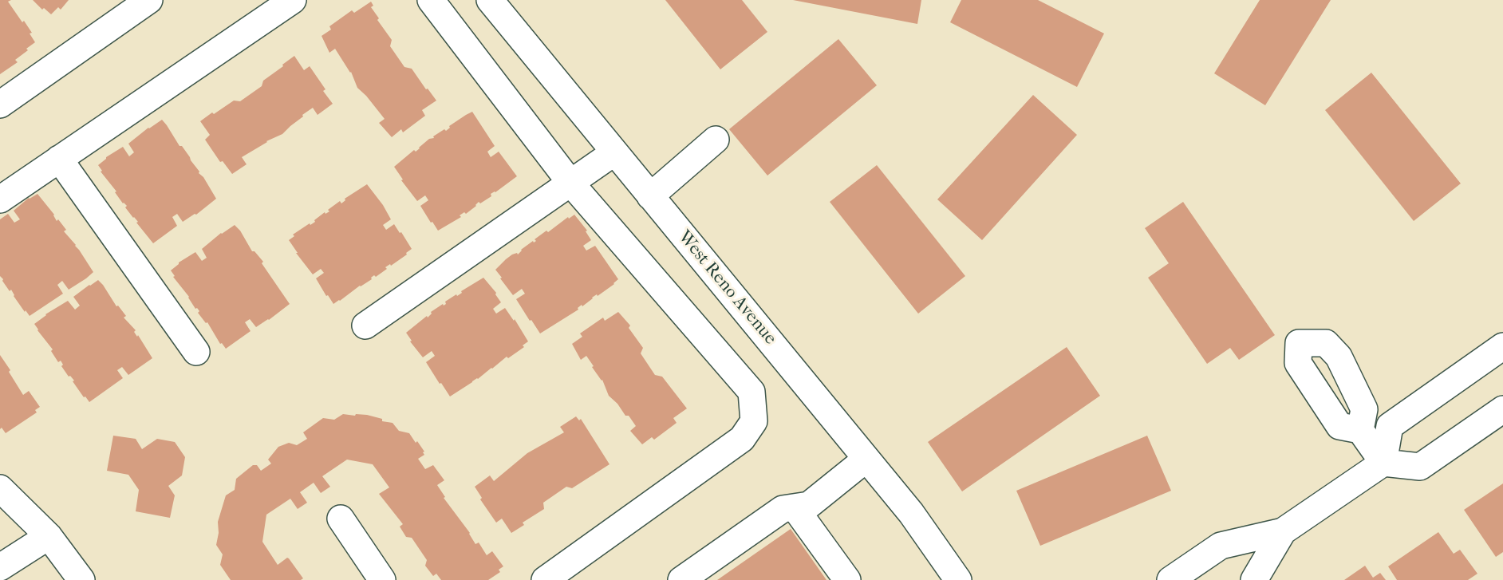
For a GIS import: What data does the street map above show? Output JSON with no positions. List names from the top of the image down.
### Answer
{
  "streets": {
    "street": ["West Reno Avenue"]
  }
}
